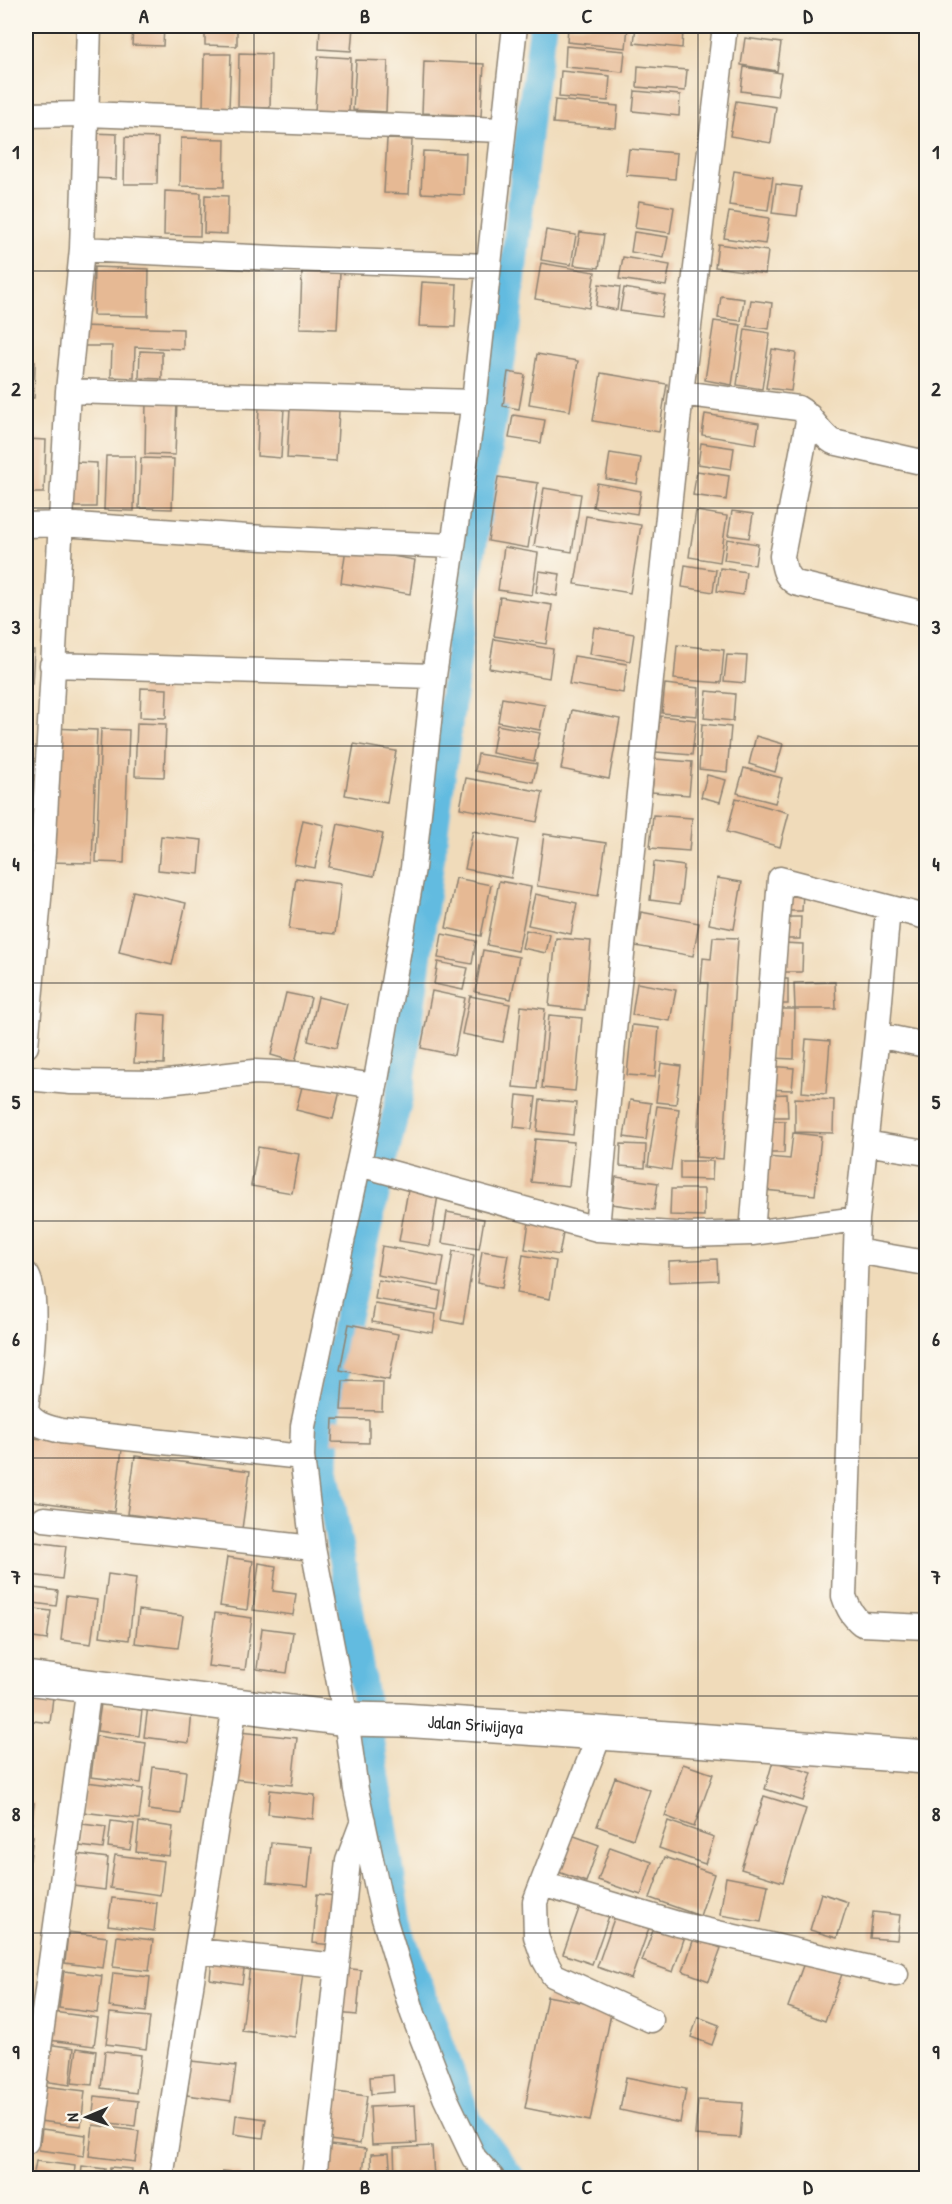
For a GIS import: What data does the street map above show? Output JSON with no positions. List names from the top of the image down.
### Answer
{
  "streets": {
    "street": ["Jalan Sriwijaya"]
  },
  "north": "left",
  "grid": {
    "columns": [
      "A",
      "B",
      "C",
      "D"
    ],
    "rows": [
      "1",
      "2",
      "3",
      "4",
      "5",
      "6",
      "7",
      "8",
      "9"
    ]
  }
}
